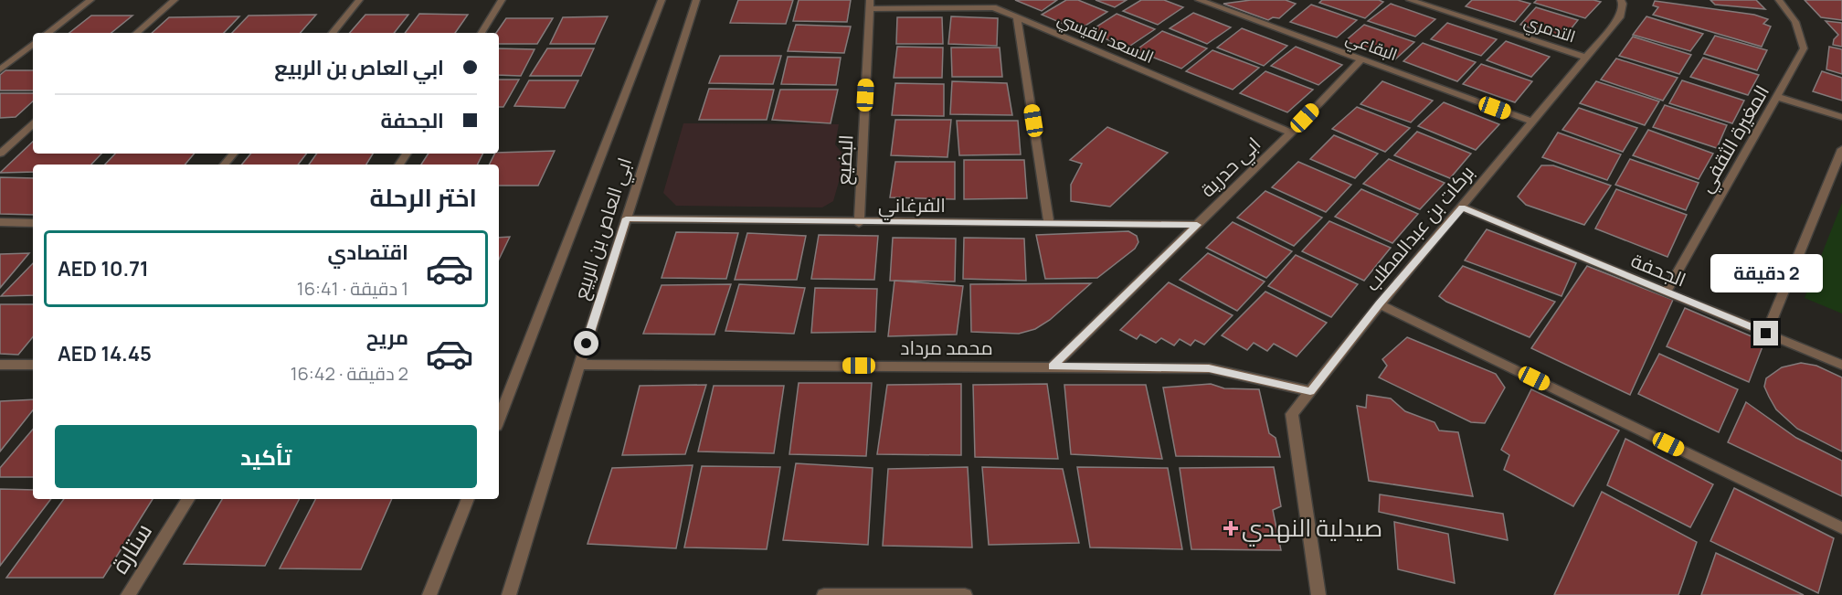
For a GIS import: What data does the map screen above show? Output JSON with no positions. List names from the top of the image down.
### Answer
{
  "streets": {
    "street": [
      "التدمري",
      "الاسعد القيسي",
      "البقاعي",
      "المغيرة الثقفي",
      "البضيع",
      "ابي حدرية",
      "الفرغاني",
      "ابي العاص بن الربيع",
      "بركات بن عبدالمطلب",
      "الجحفة",
      "محمد مرداد",
      "ستارة"
    ]
  },
  "crossings": [
    ["التدمري", "بركات بن عبدالمطلب"],
    ["الاسعد القيسي", "البضيع"],
    ["الاسعد القيسي", "ابي حدرية"],
    ["البقاعي", "ابي حدرية"],
    ["البقاعي", "بركات بن عبدالمطلب"],
    ["المغيرة الثقفي", "الجحفة"],
    ["البضيع", "الفرغاني"],
    ["ابي حدرية", "الفرغاني"],
    ["ابي حدرية", "محمد مرداد"],
    ["الفرغاني", "ابي العاص بن الربيع"],
    ["ابي العاص بن الربيع", "محمد مرداد"],
    ["بركات بن عبدالمطلب", "الجحفة"],
    ["بركات بن عبدالمطلب", "محمد مرداد"]
  ],
  "places": {
    "health": ["صيدلية النهدي"]
  },
  "page": {
    "banner": ["ابي العاص بن الربيع", "الجحفة"],
    "heading": "اختر الرحلة",
    "list": [
      {
        "name": "اقتصادي",
        "note": "1 دقيقة · 16:41",
        "value": "AED 10.71"
      },
      {
        "name": "مريح",
        "note": "2 دقيقة · 16:42",
        "value": "AED 14.45"
      }
    ],
    "bubble": "2 دقيقة",
    "buttons": "تأكيد"
  }
}
